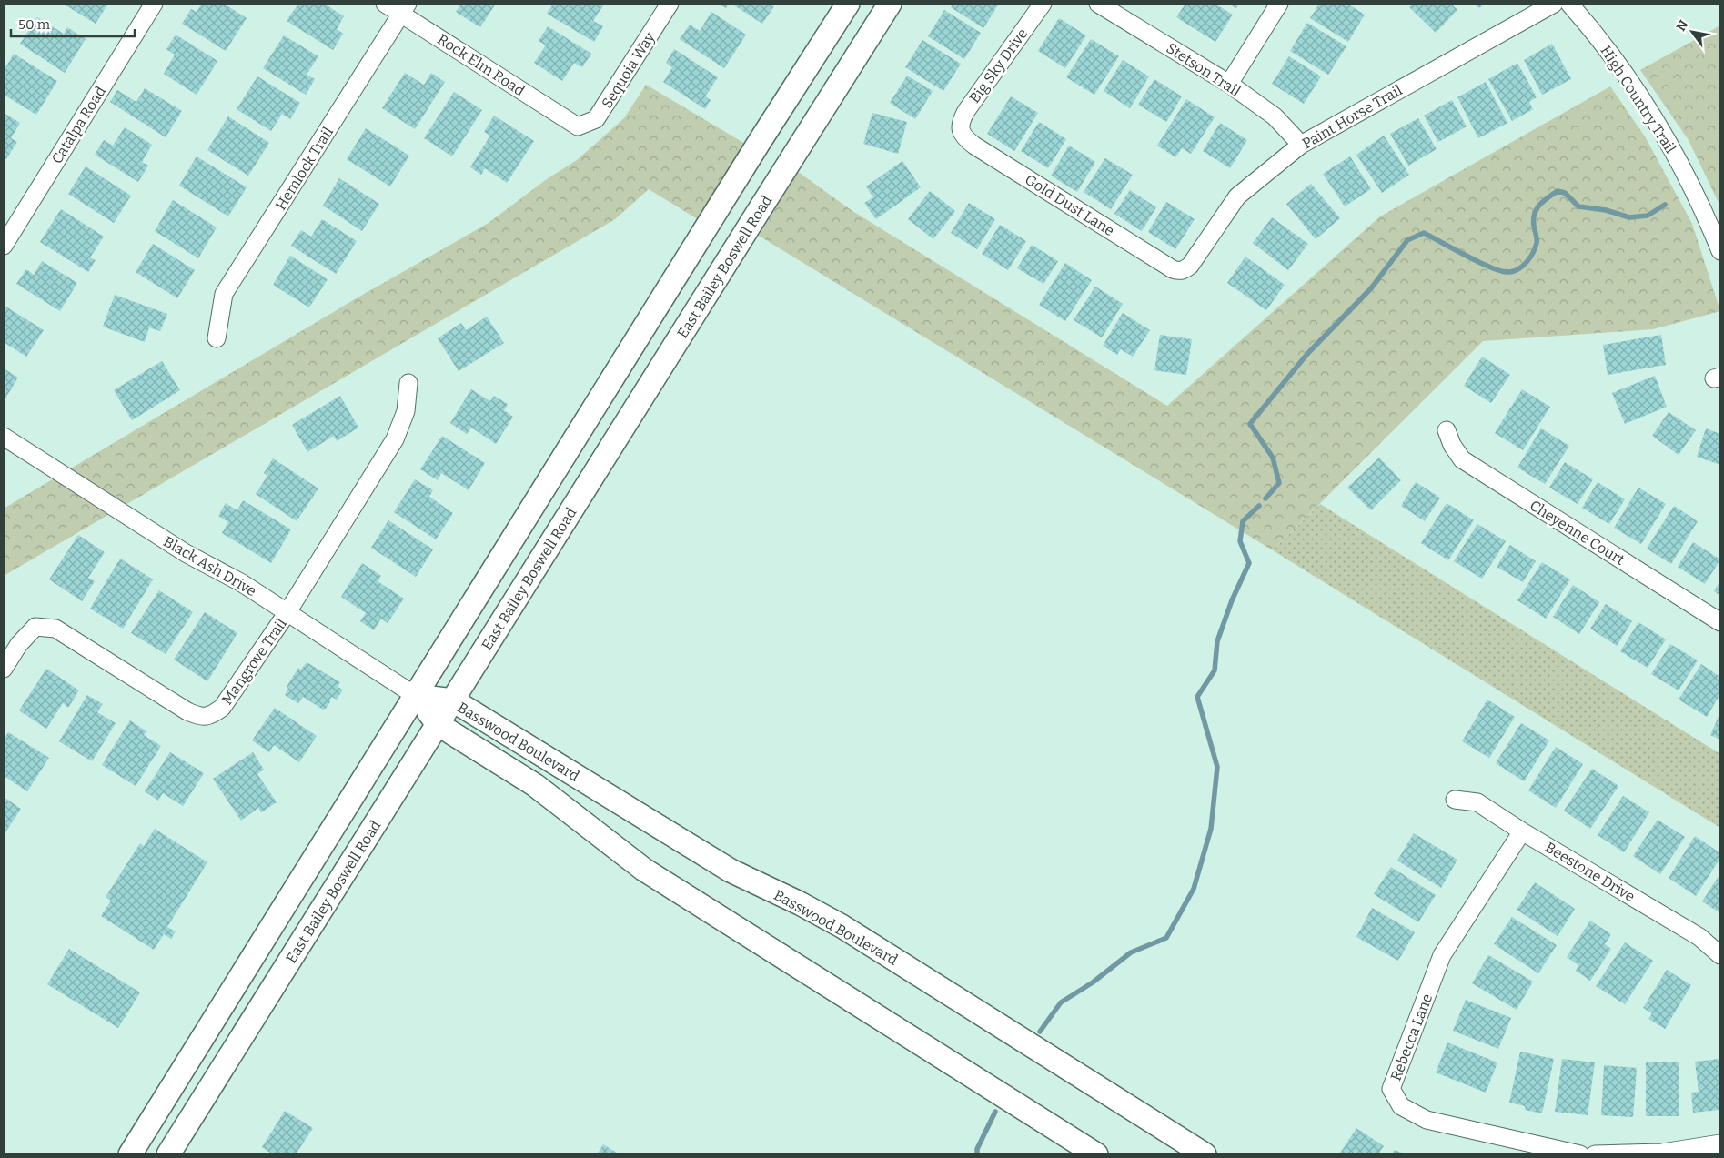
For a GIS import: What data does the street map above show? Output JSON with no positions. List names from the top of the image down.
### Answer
{
  "streets": {
    "main road": ["East Bailey Boswell Road", "Basswood Boulevard"],
    "street": [
      "Rock Elm Road",
      "Big Sky Drive",
      "Stetson Trail",
      "Sequoia Way",
      "High Country Trail",
      "Paint Horse Trail",
      "Catalpa Road",
      "Hemlock Trail",
      "Gold Dust Lane",
      "Cheyenne Court",
      "Black Ash Drive",
      "Mangrove Trail",
      "Beestone Drive",
      "Rebecca Lane"
    ]
  },
  "crossings": [
    ["Rock Elm Road", "Sequoia Way"],
    ["Rock Elm Road", "Hemlock Trail"],
    ["Big Sky Drive", "Gold Dust Lane"],
    ["Stetson Trail", "Paint Horse Trail"],
    ["Paint Horse Trail", "Gold Dust Lane"],
    ["East Bailey Boswell Road", "Basswood Boulevard"],
    ["Black Ash Drive", "Mangrove Trail"],
    ["Black Ash Drive", "Basswood Boulevard"],
    ["Beestone Drive", "Rebecca Lane"]
  ],
  "scale_bar": "50 m",
  "north": "top left"
}
